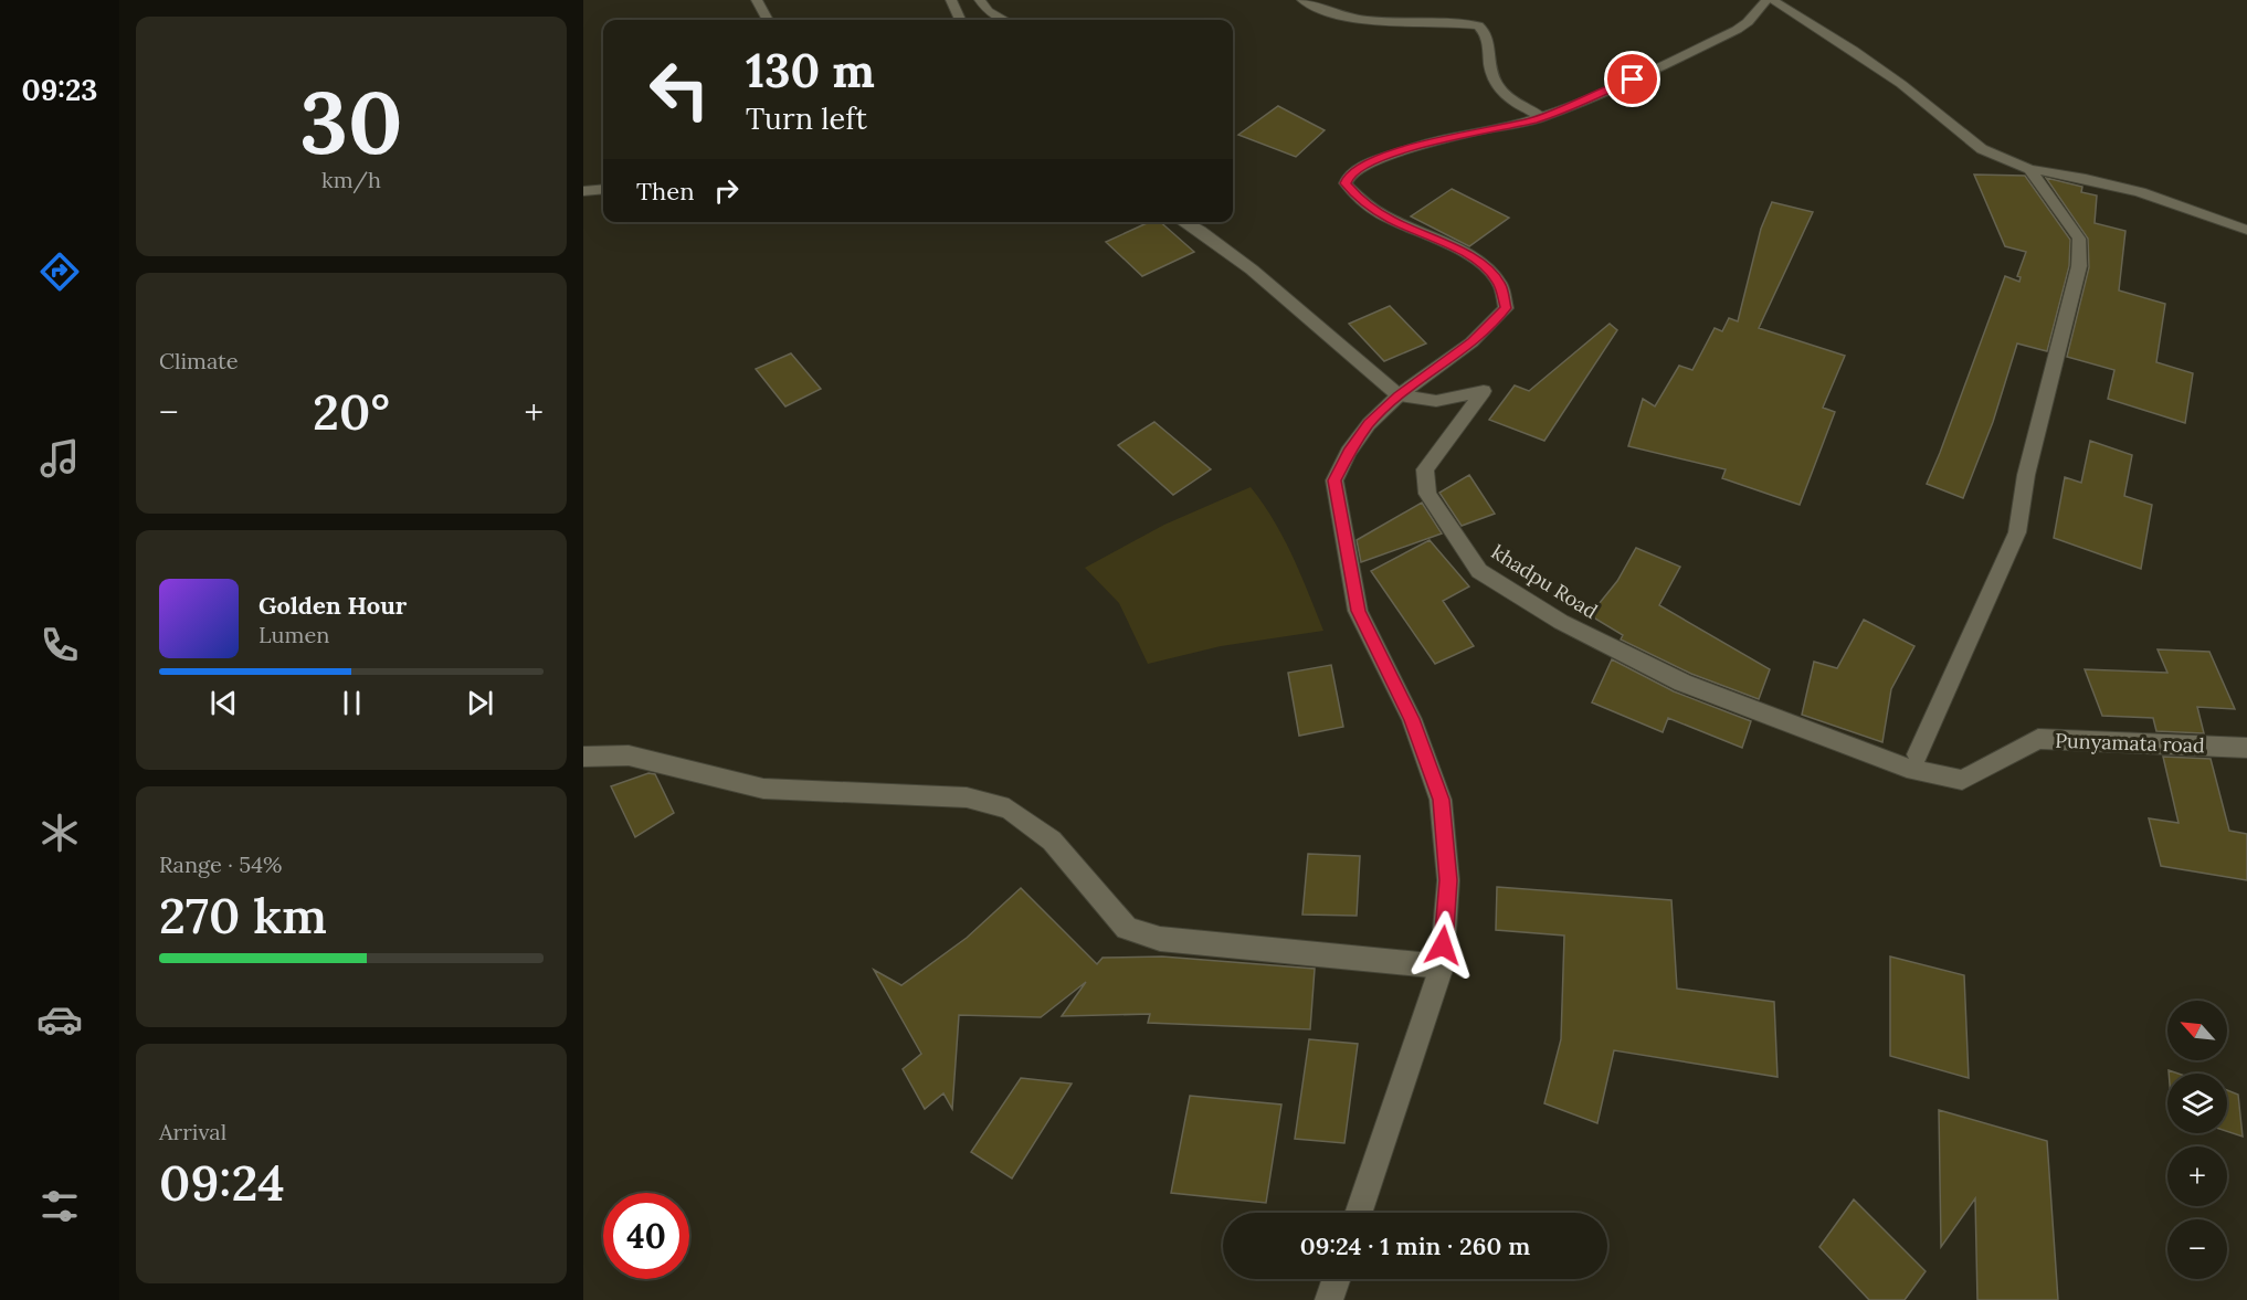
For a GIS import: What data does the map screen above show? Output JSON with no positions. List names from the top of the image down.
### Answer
{
  "streets": {
    "street": ["khadpu Road", "Punyamata road"]
  },
  "crossings": [
    ["khadpu Road", "Punyamata road"]
  ],
  "north": "top left",
  "page": {
    "tabs": "09:23",
    "tile": [
      ["30", "km/h"],
      "Climate",
      ["Range · 54%", "270 km"],
      ["Arrival", "09:24"]
    ],
    "turn": ["130 m", "Turn left"],
    "then": "Then",
    "heat": ["−", "20°", "+"],
    "song": ["Golden Hour", "Lumen"],
    "map_buttons": ["+", "−"],
    "limit": "40",
    "trip": "09:24 · 1 min · 260 m"
  }
}
